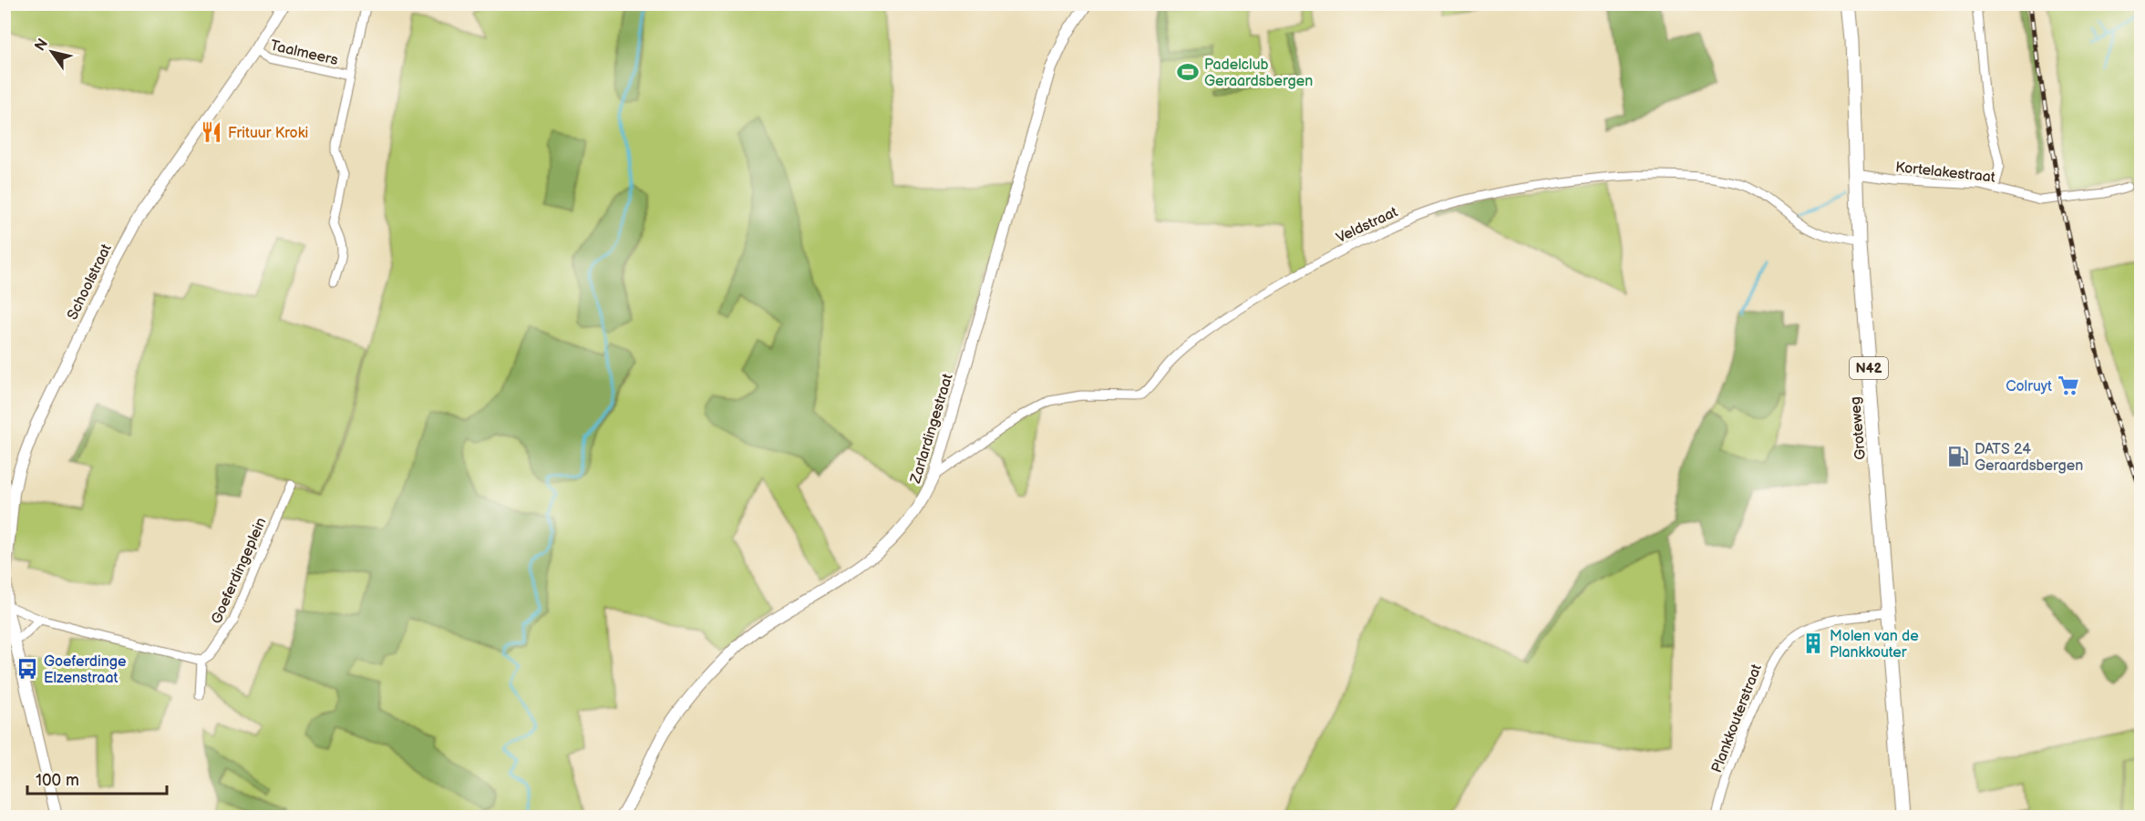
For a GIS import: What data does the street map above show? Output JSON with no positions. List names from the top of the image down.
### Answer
{
  "streets": {
    "main road": ["N42", "Groteweg"],
    "street": [
      "Taalmeers",
      "Kortelakestraat",
      "Veldstraat",
      "Schoolstraat",
      "Zarlardingestraat",
      "Goeferdingeplein",
      "Plankkouterstraat"
    ]
  },
  "crossings": [
    ["Taalmeers", "Schoolstraat"],
    ["Kortelakestraat", "Groteweg"],
    ["Veldstraat", "Zarlardingestraat"],
    ["Veldstraat", "Groteweg"],
    ["Groteweg", "Plankkouterstraat"]
  ],
  "places": {
    "sports": ["Padelclub Geraardsbergen"],
    "restaurant": ["Frituur Kroki"],
    "supermarket": ["Colruyt"],
    "fuel station": ["DATS 24 Geraardsbergen"],
    "building": ["Molen van de Plankkouter"],
    "bus stop": ["Goeferdinge Elzenstraat"]
  },
  "scale_bar": "100 m",
  "north": "top left"
}
